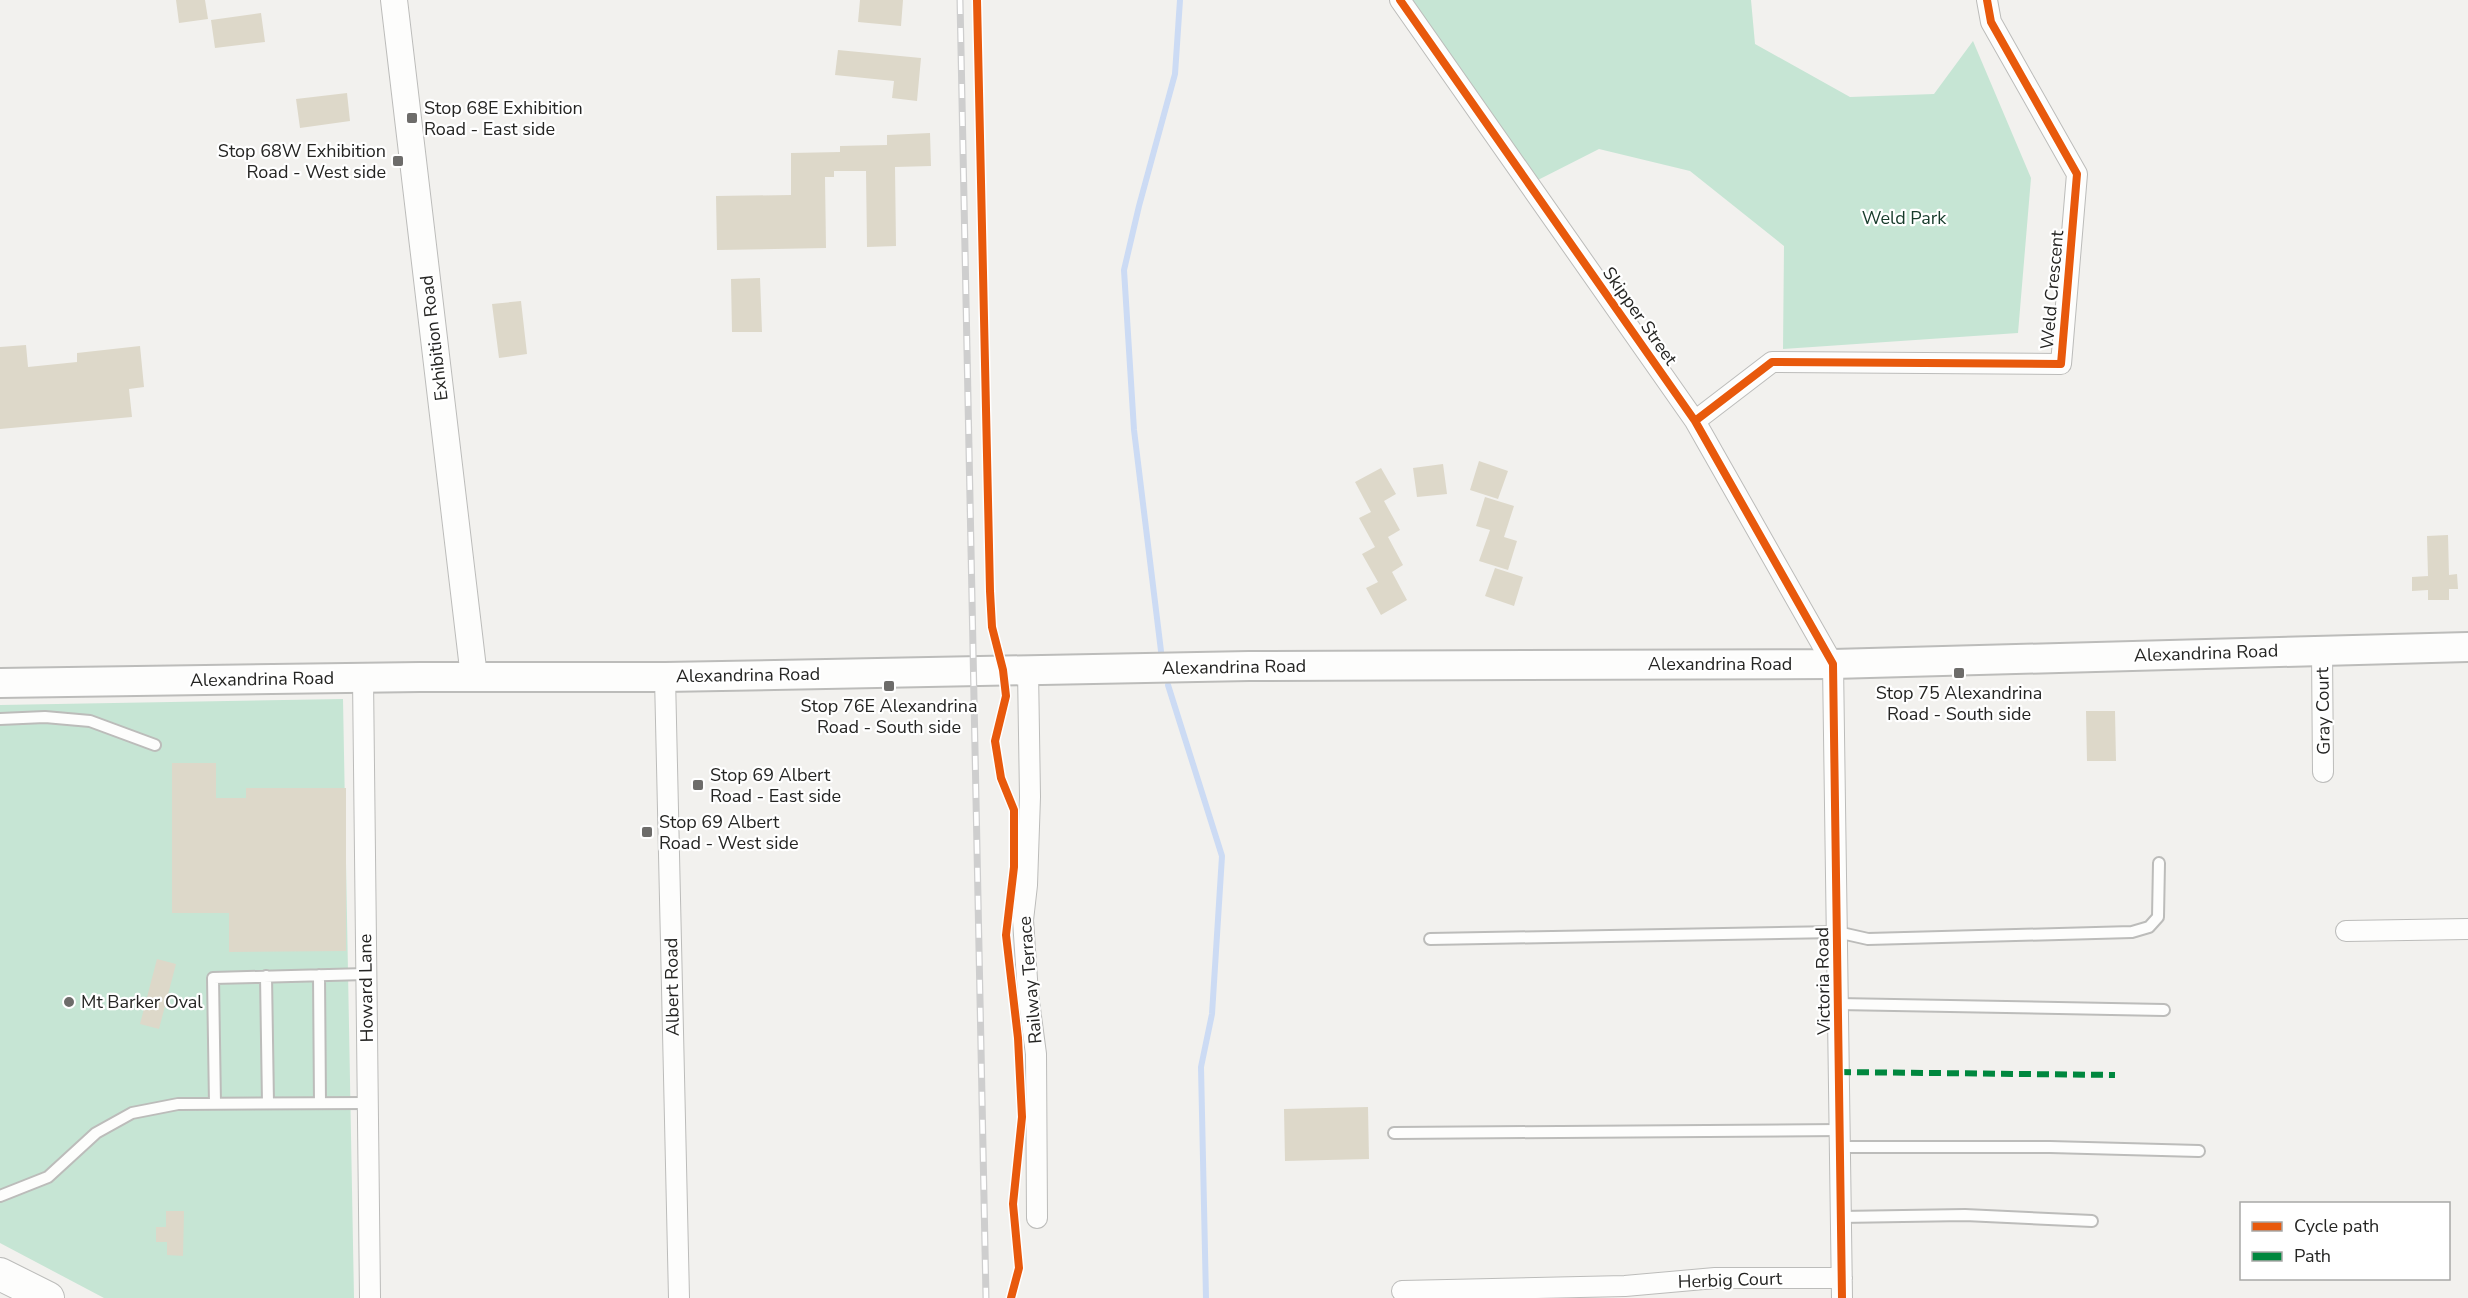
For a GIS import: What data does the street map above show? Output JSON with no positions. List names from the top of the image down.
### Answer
{
  "streets": {
    "main road": ["Alexandrina Road"],
    "street": [
      "Weld Crescent",
      "Skipper Street",
      "Exhibition Road",
      "Gray Court",
      "Railway Terrace",
      "Victoria Road",
      "Albert Road",
      "Howard Lane",
      "Herbig Court"
    ]
  },
  "crossings": [
    ["Weld Crescent", "Skipper Street"],
    ["Skipper Street", "Alexandrina Road"],
    ["Skipper Street", "Victoria Road"],
    ["Exhibition Road", "Alexandrina Road"],
    ["Alexandrina Road", "Gray Court"],
    ["Alexandrina Road", "Railway Terrace"],
    ["Alexandrina Road", "Victoria Road"],
    ["Alexandrina Road", "Albert Road"],
    ["Alexandrina Road", "Howard Lane"],
    ["Victoria Road", "Herbig Court"]
  ],
  "parks": ["Weld Park"],
  "places": {
    "transit": [
      "Stop 68E Exhibition Road - East side",
      "Stop 68W Exhibition Road - West side",
      "Stop 75 Alexandrina Road - South side",
      "Stop 76E Alexandrina Road - South side",
      "Stop 69 Albert Road - East side",
      "Stop 69 Albert Road - West side"
    ],
    "other": ["Mt Barker Oval"]
  },
  "legend": ["Cycle path", "Path"]
}
